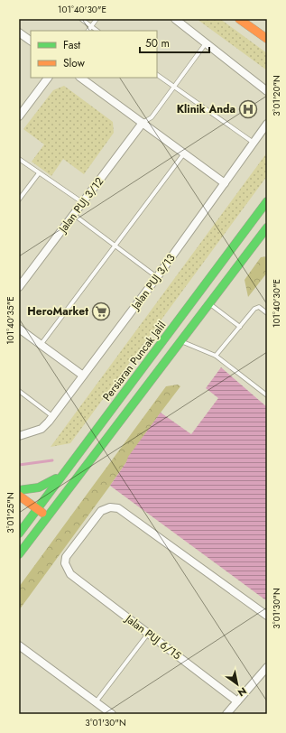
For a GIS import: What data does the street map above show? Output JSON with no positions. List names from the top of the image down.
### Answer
{
  "streets": {
    "main road": ["Persiaran Puncak Jalil"],
    "street": ["Jalan PUJ 3/12", "Jalan PUJ 3/13", "Jalan PUJ 6/15"]
  },
  "places": {
    "hospital": ["Klinik Anda"],
    "supermarket": ["HeroMarket"]
  },
  "legend": ["Fast", "Slow"],
  "scale_bar": "50 m",
  "north": "bottom right",
  "coordinates": [
    "101°40'30\"E",
    "3°01'20\"N",
    "101°40'35\"E",
    "3°01'25\"N",
    "3°01'30\"N"
  ]
}
